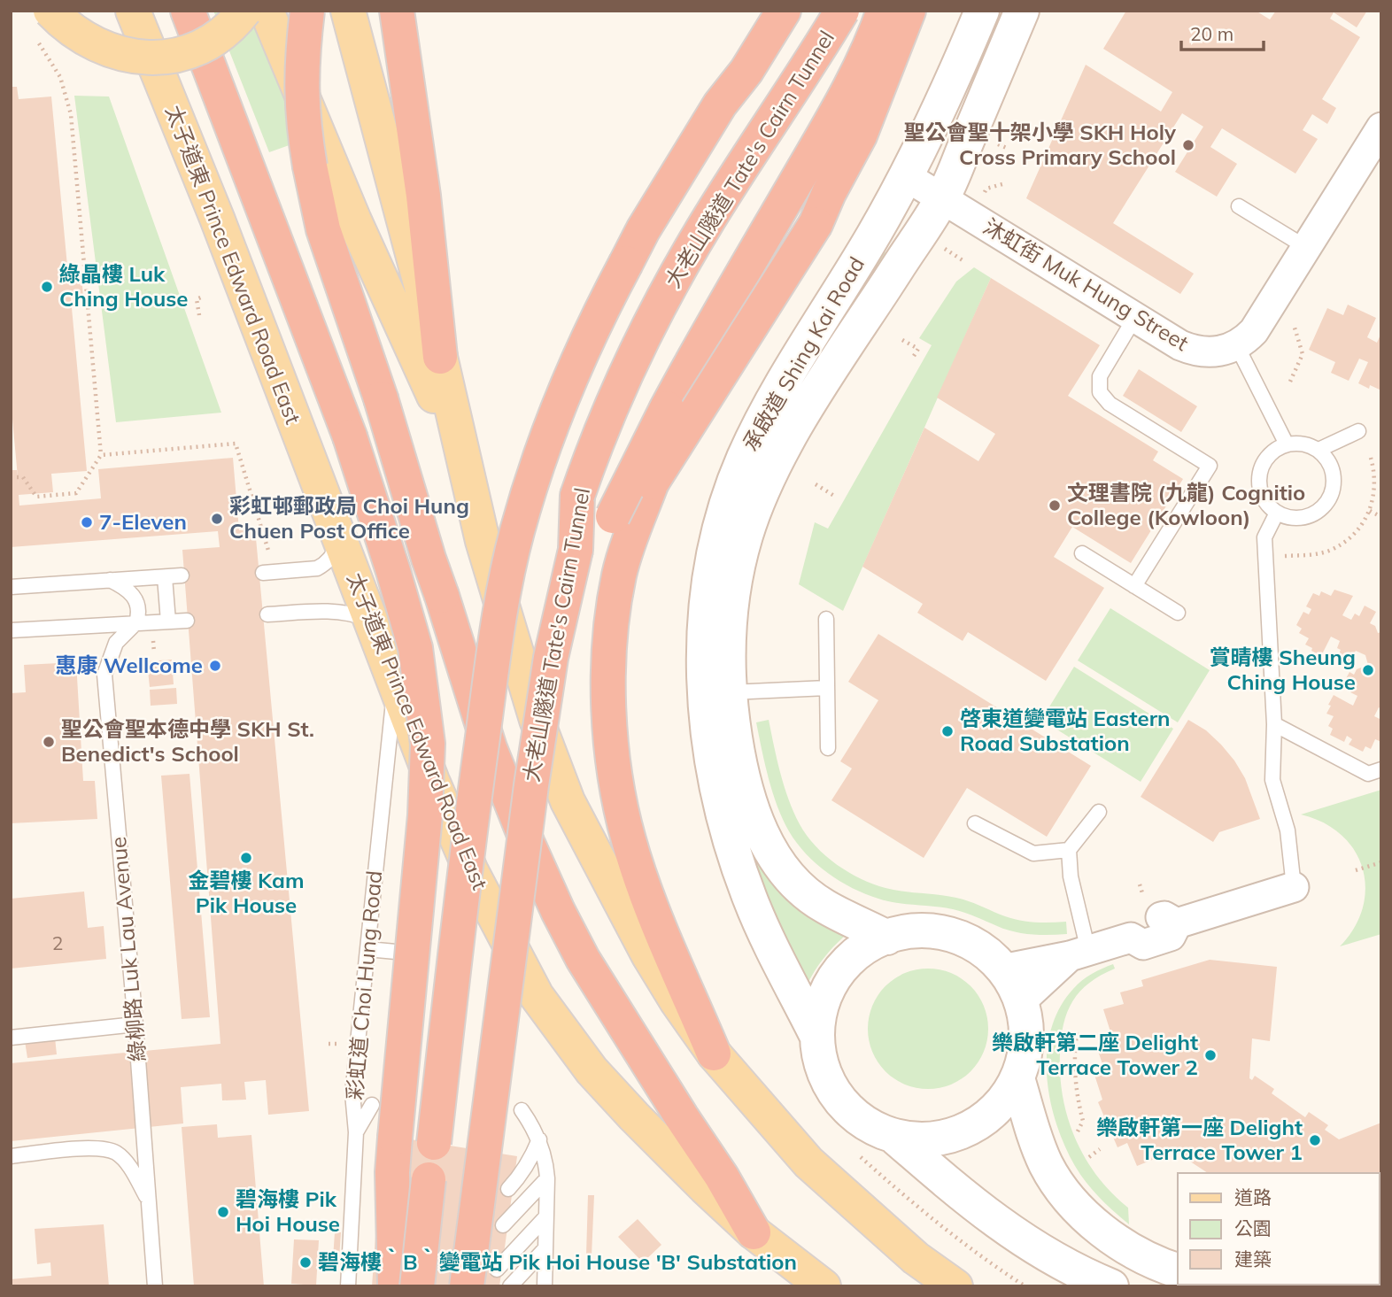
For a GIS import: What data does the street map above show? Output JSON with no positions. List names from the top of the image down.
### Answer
{
  "streets": {
    "highway": ["大老山隧道 Tate's Cairn Tunnel"],
    "main road": ["太子道東 Prince Edward Road East", "承啟道 Shing Kai Road"],
    "street": ["沐虹街 Muk Hung Street"],
    "lane": ["綠柳路 Luk Lau Avenue", "彩虹道 Choi Hung Road"]
  },
  "crossings": [
    ["太子道東 Prince Edward Road East", "彩虹道 Choi Hung Road"],
    ["沐虹街 Muk Hung Street", "承啟道 Shing Kai Road"]
  ],
  "places": [
    "聖公會聖十架小學 SKH Holy Cross Primary School",
    "綠晶樓 Luk Ching House",
    "文理書院 (九龍) Cognitio College (Kowloon)",
    "彩虹邨郵政局 Choi Hung Chuen Post Office",
    "7-Eleven",
    "惠康 Wellcome",
    "賞晴樓 Sheung Ching House",
    "啓東道變電站 Eastern Road Substation",
    "聖公會聖本德中學 SKH St. Benedict's School",
    "金碧樓 Kam Pik House",
    "樂啟軒第二座 Delight Terrace Tower 2",
    "樂啟軒第一座 Delight Terrace Tower 1",
    "碧海樓 Pik Hoi House",
    "碧海樓‵B‵變電站 Pik Hoi House 'B' Substation"
  ],
  "house_numbers": ["2"],
  "legend": ["道路", "公園", "建築"],
  "scale_bar": "20 m"
}
